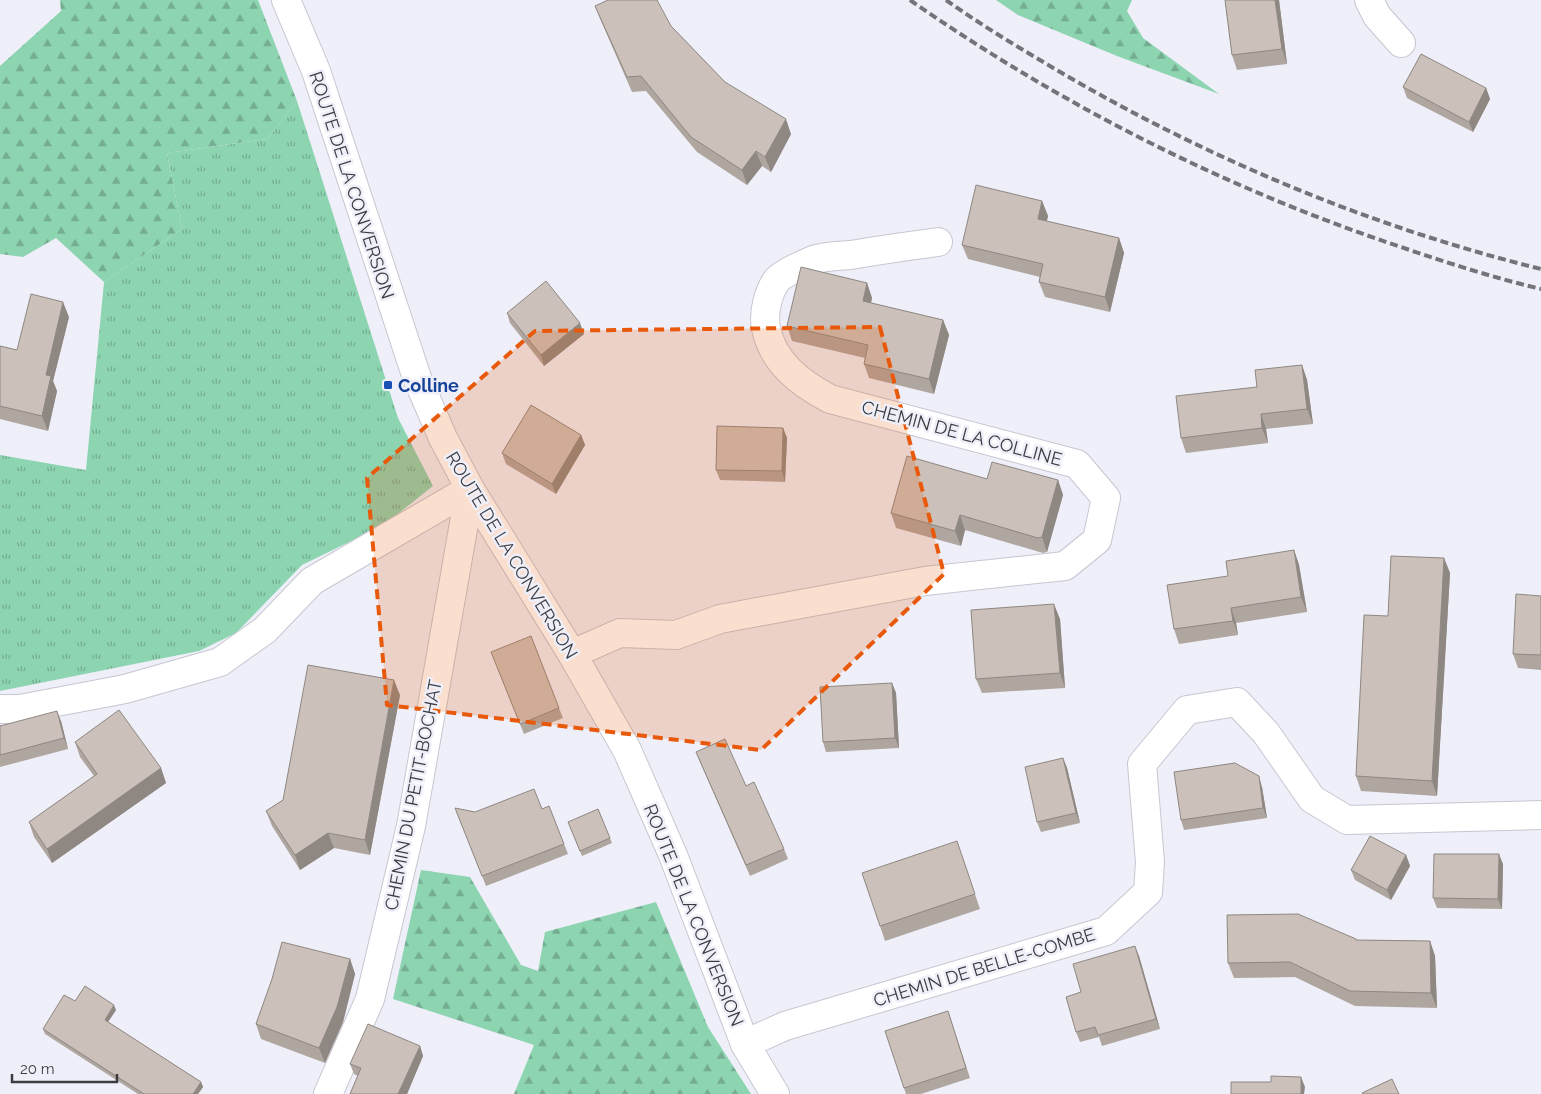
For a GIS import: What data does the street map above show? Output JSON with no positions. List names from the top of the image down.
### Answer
{
  "streets": {
    "street": [
      "ROUTE DE LA CONVERSION",
      "CHEMIN DE LA COLLINE",
      "CHEMIN DU PETIT-BOCHAT",
      "CHEMIN DE BELLE-COMBE"
    ]
  },
  "crossings": [
    ["ROUTE DE LA CONVERSION", "CHEMIN DE LA COLLINE"],
    ["ROUTE DE LA CONVERSION", "CHEMIN DU PETIT-BOCHAT"],
    ["ROUTE DE LA CONVERSION", "CHEMIN DE BELLE-COMBE"]
  ],
  "places": {
    "transit": ["Colline"]
  },
  "scale_bar": "20 m"
}
